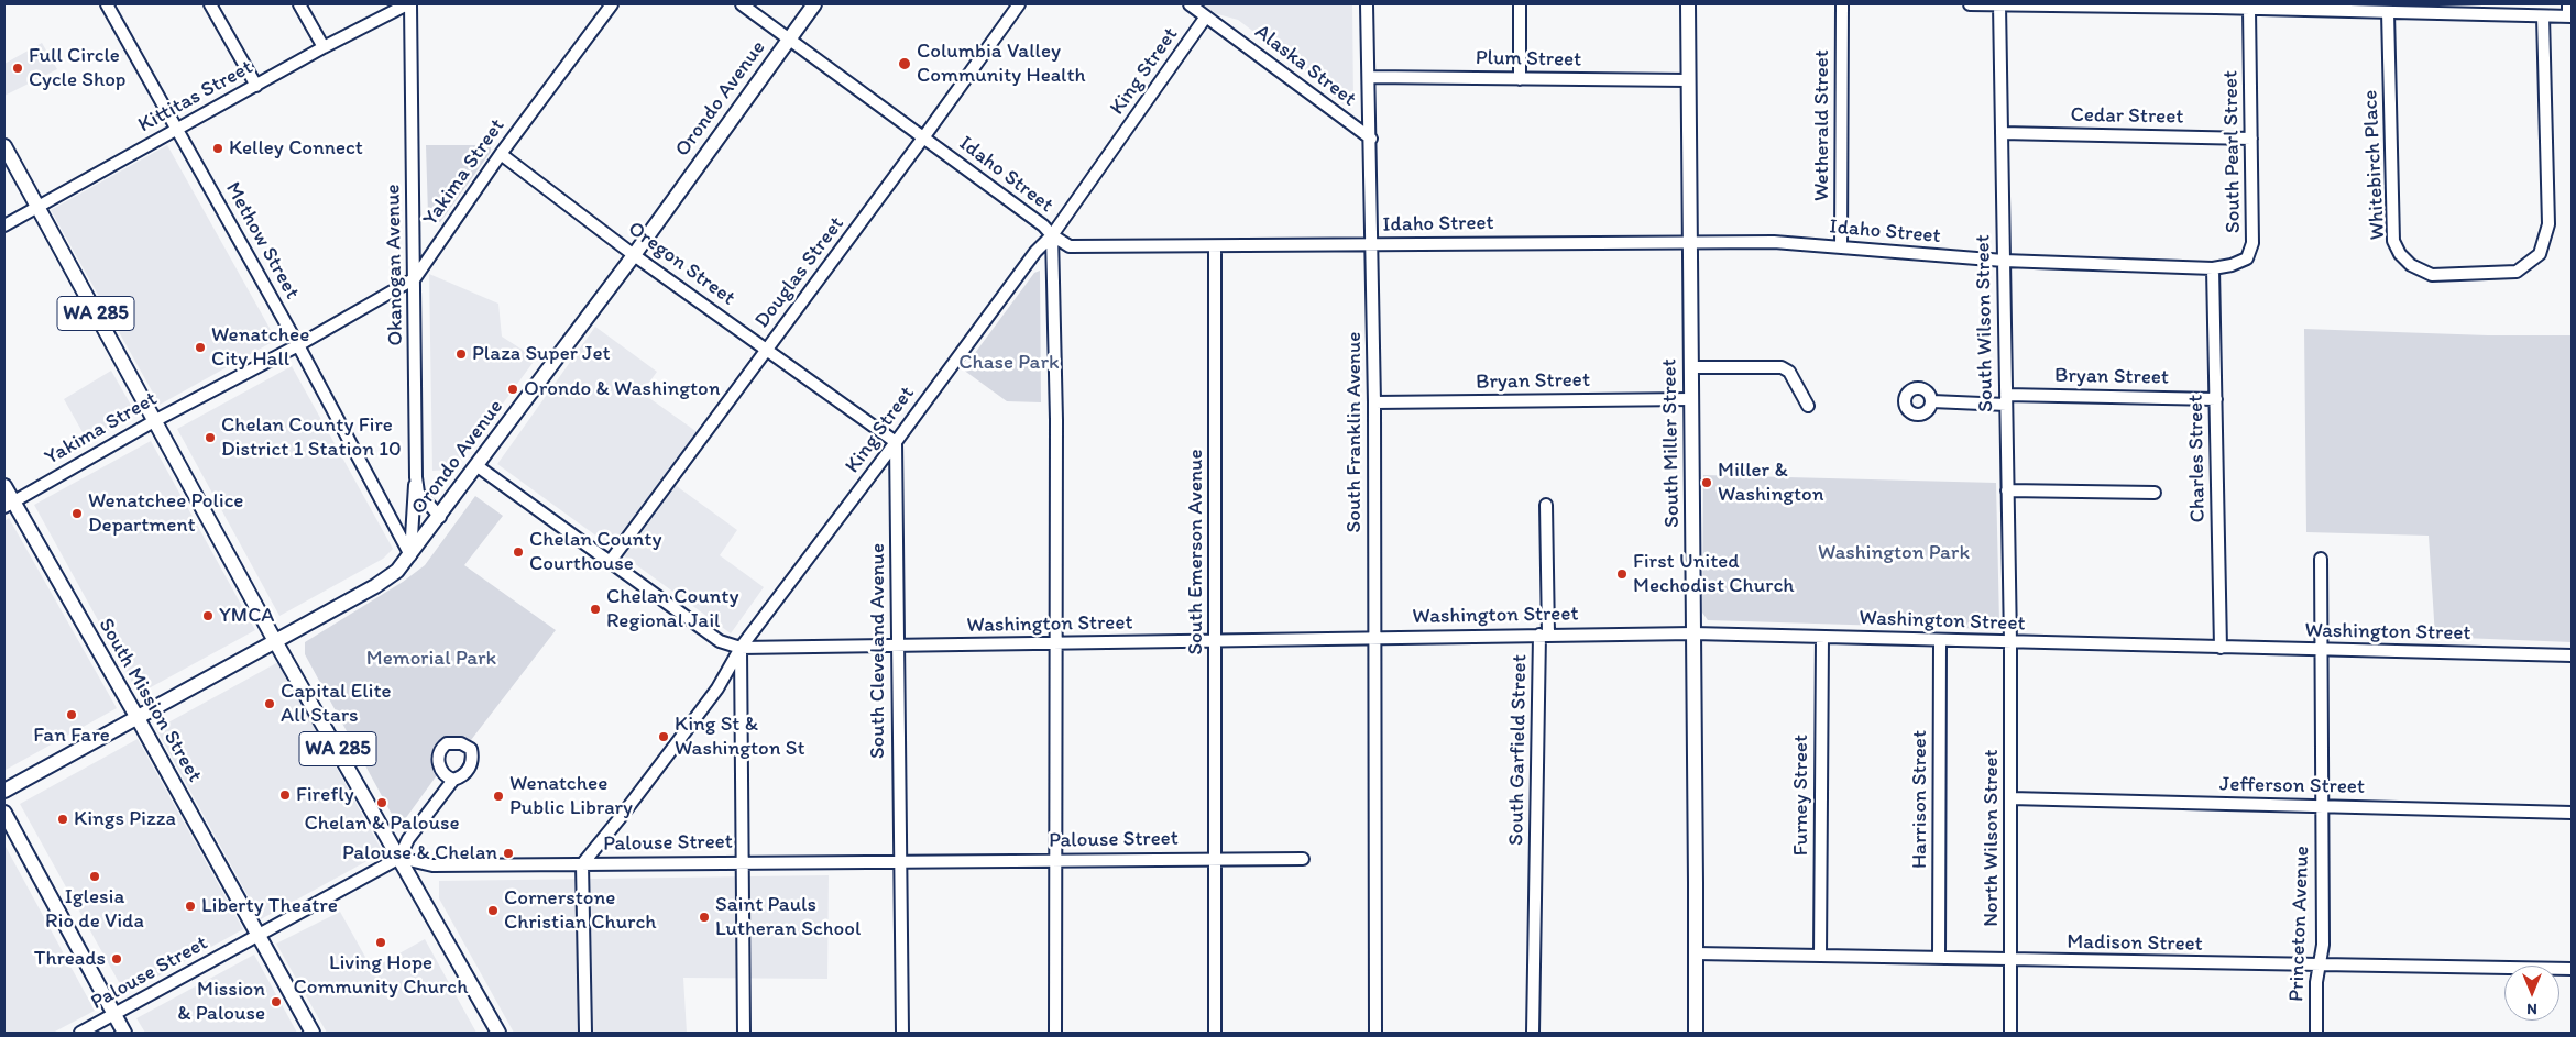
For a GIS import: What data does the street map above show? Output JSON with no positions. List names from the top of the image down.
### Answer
{
  "streets": {
    "main road": [
      "Orondo Avenue",
      "WA 285",
      "South Miller Street",
      "South Mission Street"
    ],
    "street": [
      "Plum Street",
      "Alaska Street",
      "King Street",
      "Kittitas Street",
      "Cedar Street",
      "Wetherald Street",
      "South Pearl Street",
      "Whitebirch Place",
      "Yakima Street",
      "Idaho Street",
      "Methow Street",
      "Oregon Street",
      "Okanogan Avenue",
      "Douglas Street",
      "South Wilson Street",
      "Bryan Street",
      "South Franklin Avenue",
      "Charles Street",
      "South Emerson Avenue",
      "Washington Street",
      "South Cleveland Avenue",
      "South Garfield Street",
      "Jefferson Street",
      "Furney Street",
      "Harrison Street",
      "North Wilson Street",
      "Palouse Street",
      "Princeton Avenue",
      "Madison Street"
    ]
  },
  "crossings": [
    ["Plum Street", "South Franklin Avenue"],
    ["Plum Street", "South Miller Street"],
    ["Alaska Street", "King Street"],
    ["Alaska Street", "South Franklin Avenue"],
    ["King Street", "Idaho Street"],
    ["King Street", "Oregon Street"],
    ["King Street", "Washington Street"],
    ["King Street", "South Cleveland Avenue"],
    ["King Street", "Palouse Street"],
    ["Kittitas Street", "Methow Street"],
    ["Kittitas Street", "Okanogan Avenue"],
    ["Kittitas Street", "WA 285"],
    ["Orondo Avenue", "Idaho Street"],
    ["Orondo Avenue", "Methow Street"],
    ["Orondo Avenue", "Oregon Street"],
    ["Orondo Avenue", "Okanogan Avenue"],
    ["Orondo Avenue", "WA 285"],
    ["Orondo Avenue", "Washington Street"],
    ["Orondo Avenue", "South Mission Street"],
    ["Cedar Street", "South Pearl Street"],
    ["Cedar Street", "South Wilson Street"],
    ["Wetherald Street", "Idaho Street"],
    ["South Pearl Street", "Idaho Street"],
    ["South Pearl Street", "Charles Street"],
    ["Yakima Street", "Methow Street"],
    ["Yakima Street", "Oregon Street"],
    ["Yakima Street", "Okanogan Avenue"],
    ["Yakima Street", "WA 285"],
    ["Yakima Street", "South Mission Street"],
    ["Idaho Street", "Douglas Street"],
    ["Idaho Street", "South Wilson Street"],
    ["Idaho Street", "South Franklin Avenue"],
    ["Idaho Street", "South Miller Street"],
    ["Idaho Street", "Charles Street"],
    ["Idaho Street", "South Emerson Avenue"],
    ["Oregon Street", "Douglas Street"],
    ["Oregon Street", "South Cleveland Avenue"],
    ["Douglas Street", "Washington Street"],
    ["WA 285", "Palouse Street"],
    ["South Wilson Street", "Bryan Street"],
    ["South Wilson Street", "Washington Street"],
    ["South Wilson Street", "North Wilson Street"],
    ["Bryan Street", "South Franklin Avenue"],
    ["Bryan Street", "South Miller Street"],
    ["Bryan Street", "Charles Street"],
    ["South Franklin Avenue", "Washington Street"],
    ["South Miller Street", "Washington Street"],
    ["South Miller Street", "Madison Street"],
    ["Charles Street", "Washington Street"],
    ["South Emerson Avenue", "Washington Street"],
    ["South Emerson Avenue", "Palouse Street"],
    ["Washington Street", "South Cleveland Avenue"],
    ["Washington Street", "South Garfield Street"],
    ["Washington Street", "Furney Street"],
    ["Washington Street", "Harrison Street"],
    ["Washington Street", "North Wilson Street"],
    ["Washington Street", "Princeton Avenue"],
    ["South Cleveland Avenue", "Palouse Street"],
    ["South Mission Street", "Palouse Street"],
    ["Jefferson Street", "North Wilson Street"],
    ["Jefferson Street", "Princeton Avenue"],
    ["Furney Street", "Madison Street"],
    ["Harrison Street", "Madison Street"],
    ["North Wilson Street", "Madison Street"],
    ["Princeton Avenue", "Madison Street"]
  ],
  "parks": ["Chase Park", "Washington Park", "Memorial Park"],
  "places": [
    "Columbia Valley Community Health",
    "Full Circle Cycle Shop",
    "Kelley Connect",
    "Wenatchee City Hall",
    "Plaza Super Jet",
    "Orondo & Washington",
    "Chelan County Fire District 1 Station 10",
    "Miller & Washington",
    "Wenatchee Police Department",
    "Chelan County Courthouse",
    "First United Mechodist Church",
    "Chelan County Regional Jail",
    "YMCA",
    "Capital Elite All Stars",
    "Fan Fare",
    "King St & Washington St",
    "Firefly",
    "Wenatchee Public Library",
    "Chelan & Palouse",
    "Kings Pizza",
    "Palouse & Chelan",
    "Iglesia Rio de Vida",
    "Liberty Theatre",
    "Cornerstone Christian Church",
    "Saint Pauls Lutheran School",
    "Living Hope Community Church",
    "Threads",
    "Mission & Palouse"
  ],
  "north": "bottom"
}
